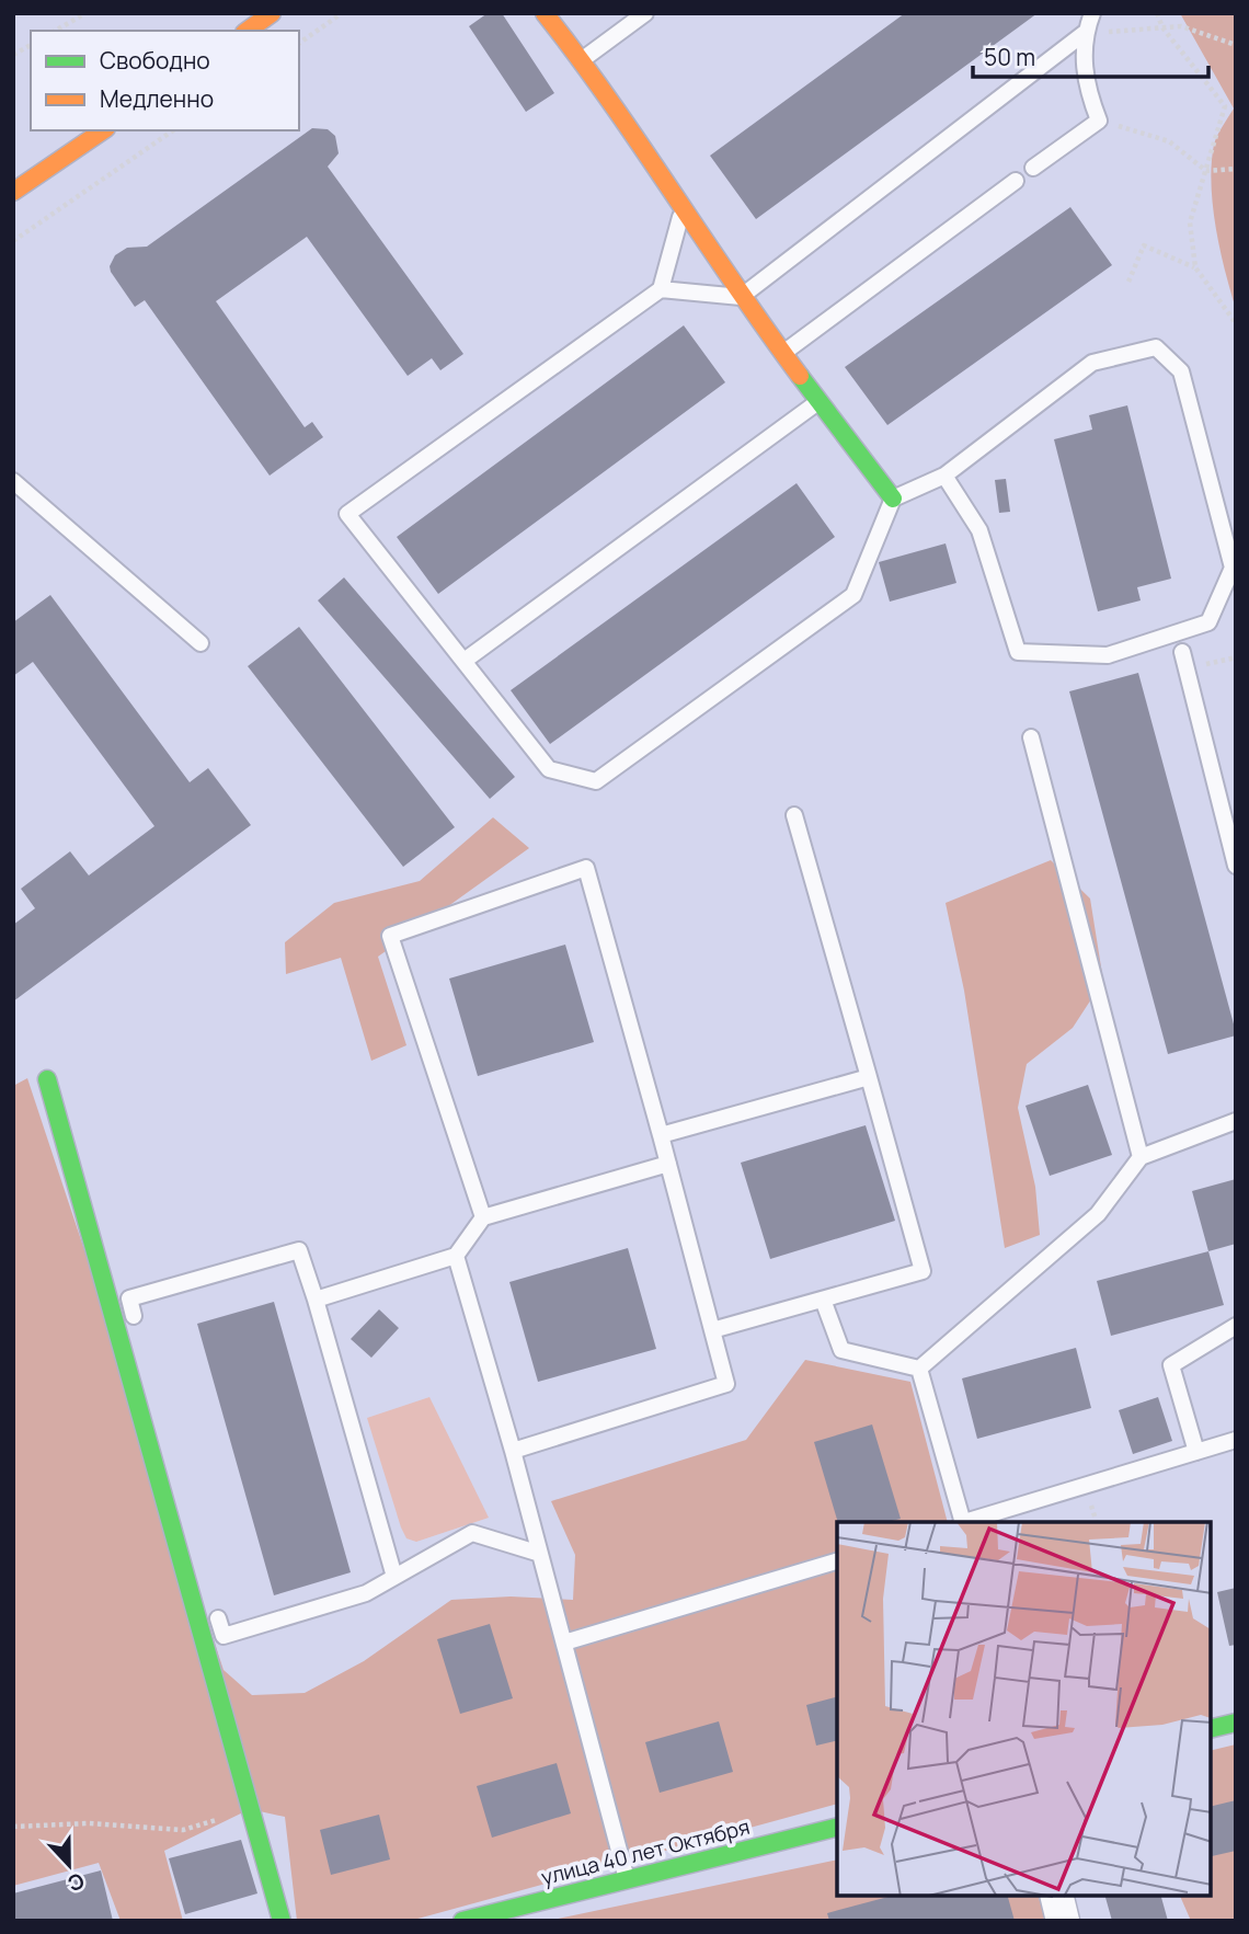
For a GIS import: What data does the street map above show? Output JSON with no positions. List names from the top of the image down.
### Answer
{
  "streets": {
    "street": ["улица 40 лет Октября"]
  },
  "legend": ["Свободно", "Медленно"],
  "scale_bar": "50 m",
  "north": "bottom"
}
